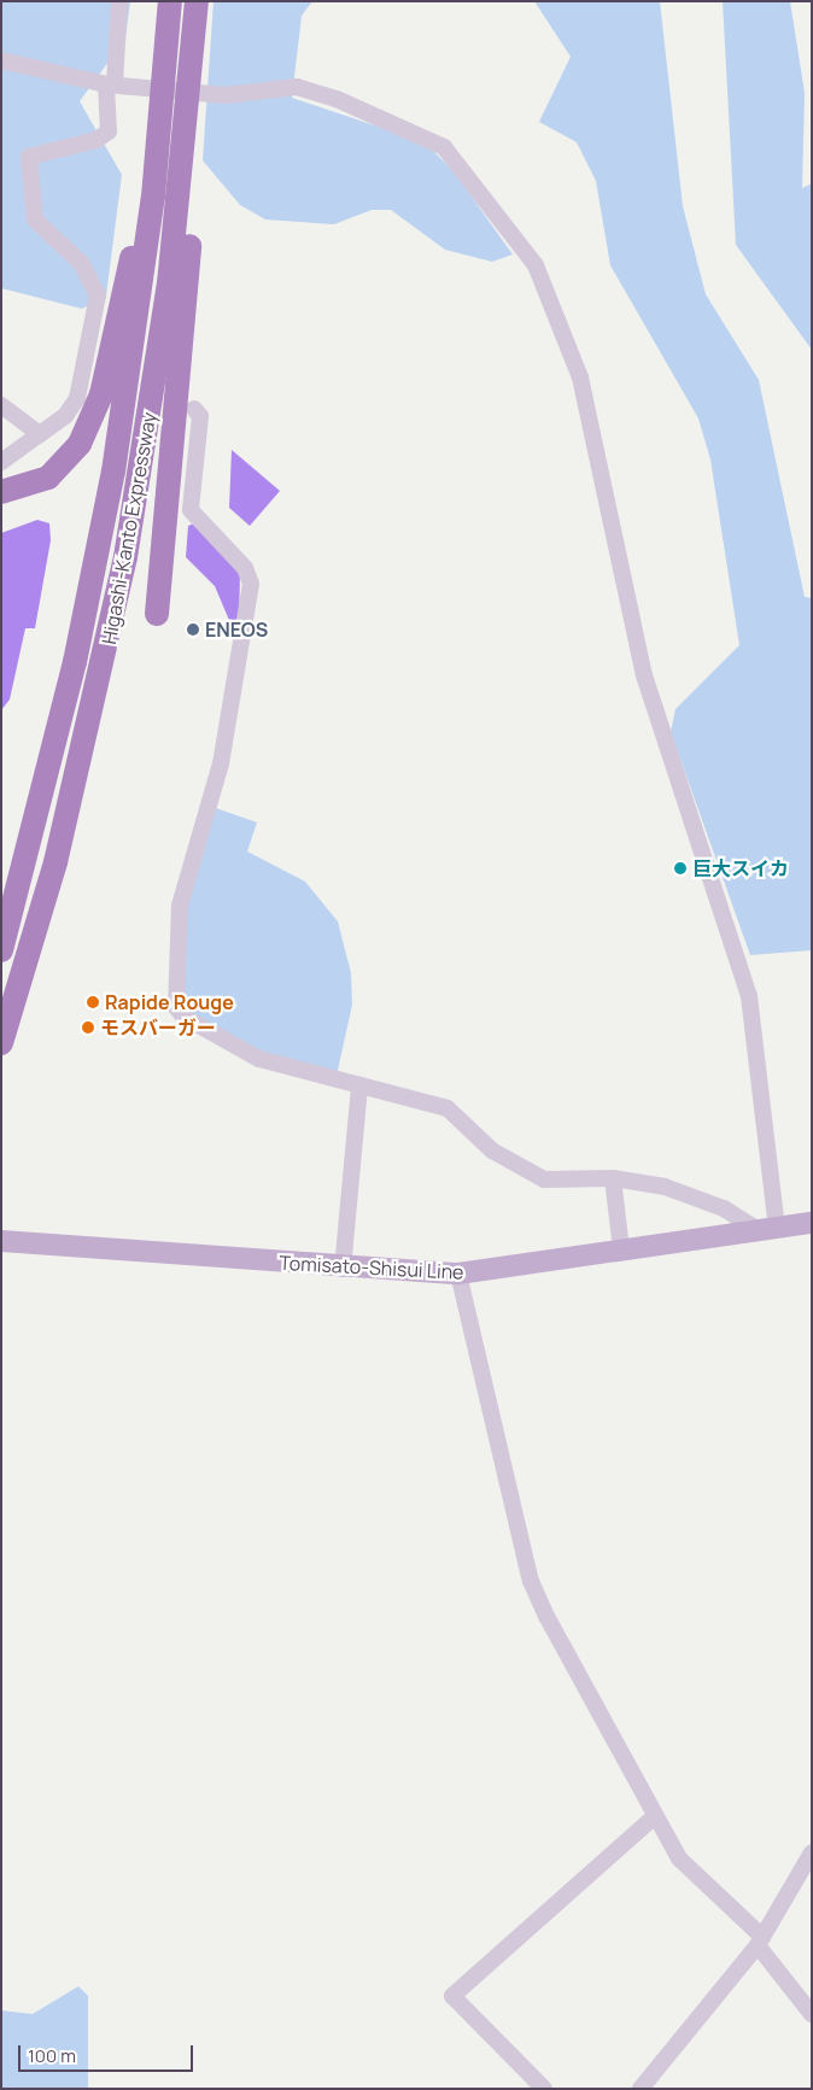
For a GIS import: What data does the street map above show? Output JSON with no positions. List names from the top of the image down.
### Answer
{
  "streets": {
    "highway": ["Higashi-Kanto Expressway"],
    "main road": ["Tomisato-Shisui Line"]
  },
  "places": [
    "ENEOS",
    "巨大スイカ",
    "Rapide Rouge",
    "モスバーガー"
  ],
  "scale_bar": "100 m"
}
